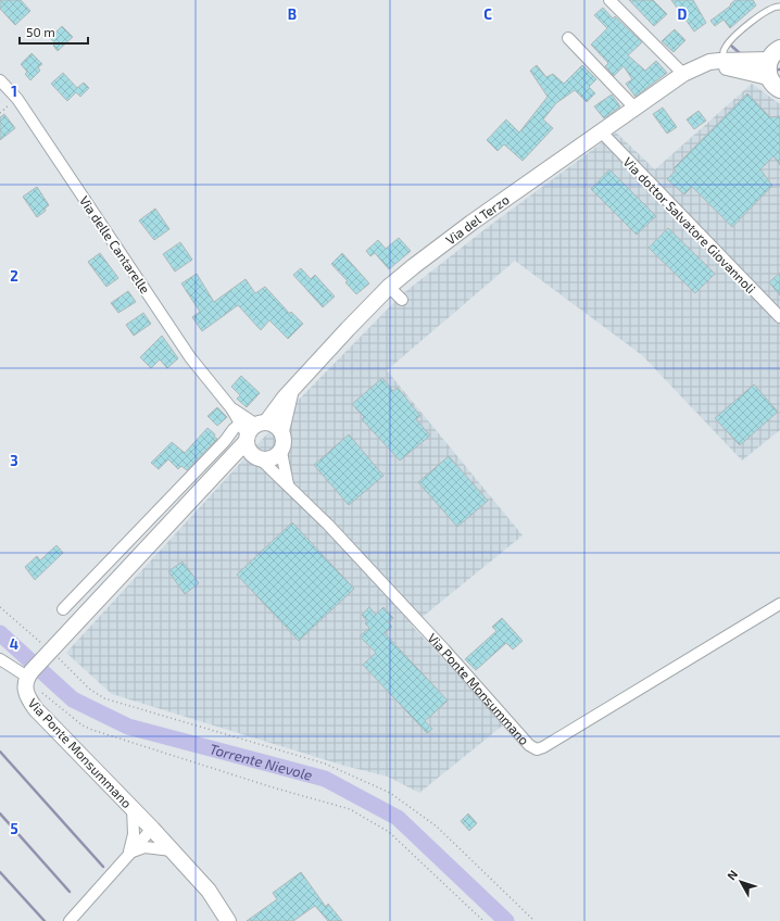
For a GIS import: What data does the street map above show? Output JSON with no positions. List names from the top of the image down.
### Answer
{
  "streets": {
    "street": [
      "Via del Terzo",
      "Via dottor Salvatore Giovannoli",
      "Via delle Cantarelle",
      "Via Ponte Monsummano"
    ]
  },
  "crossings": [
    ["Via del Terzo", "Via dottor Salvatore Giovannoli"],
    ["Via del Terzo", "Via delle Cantarelle"],
    ["Via del Terzo", "Via Ponte Monsummano"],
    ["Via delle Cantarelle", "Via Ponte Monsummano"]
  ],
  "water": ["Torrente Nievole"],
  "scale_bar": "50 m",
  "north": "top left",
  "grid": {
    "columns": ["B", "C", "D"],
    "rows": [
      "1",
      "2",
      "3",
      "4",
      "5"
    ]
  }
}
